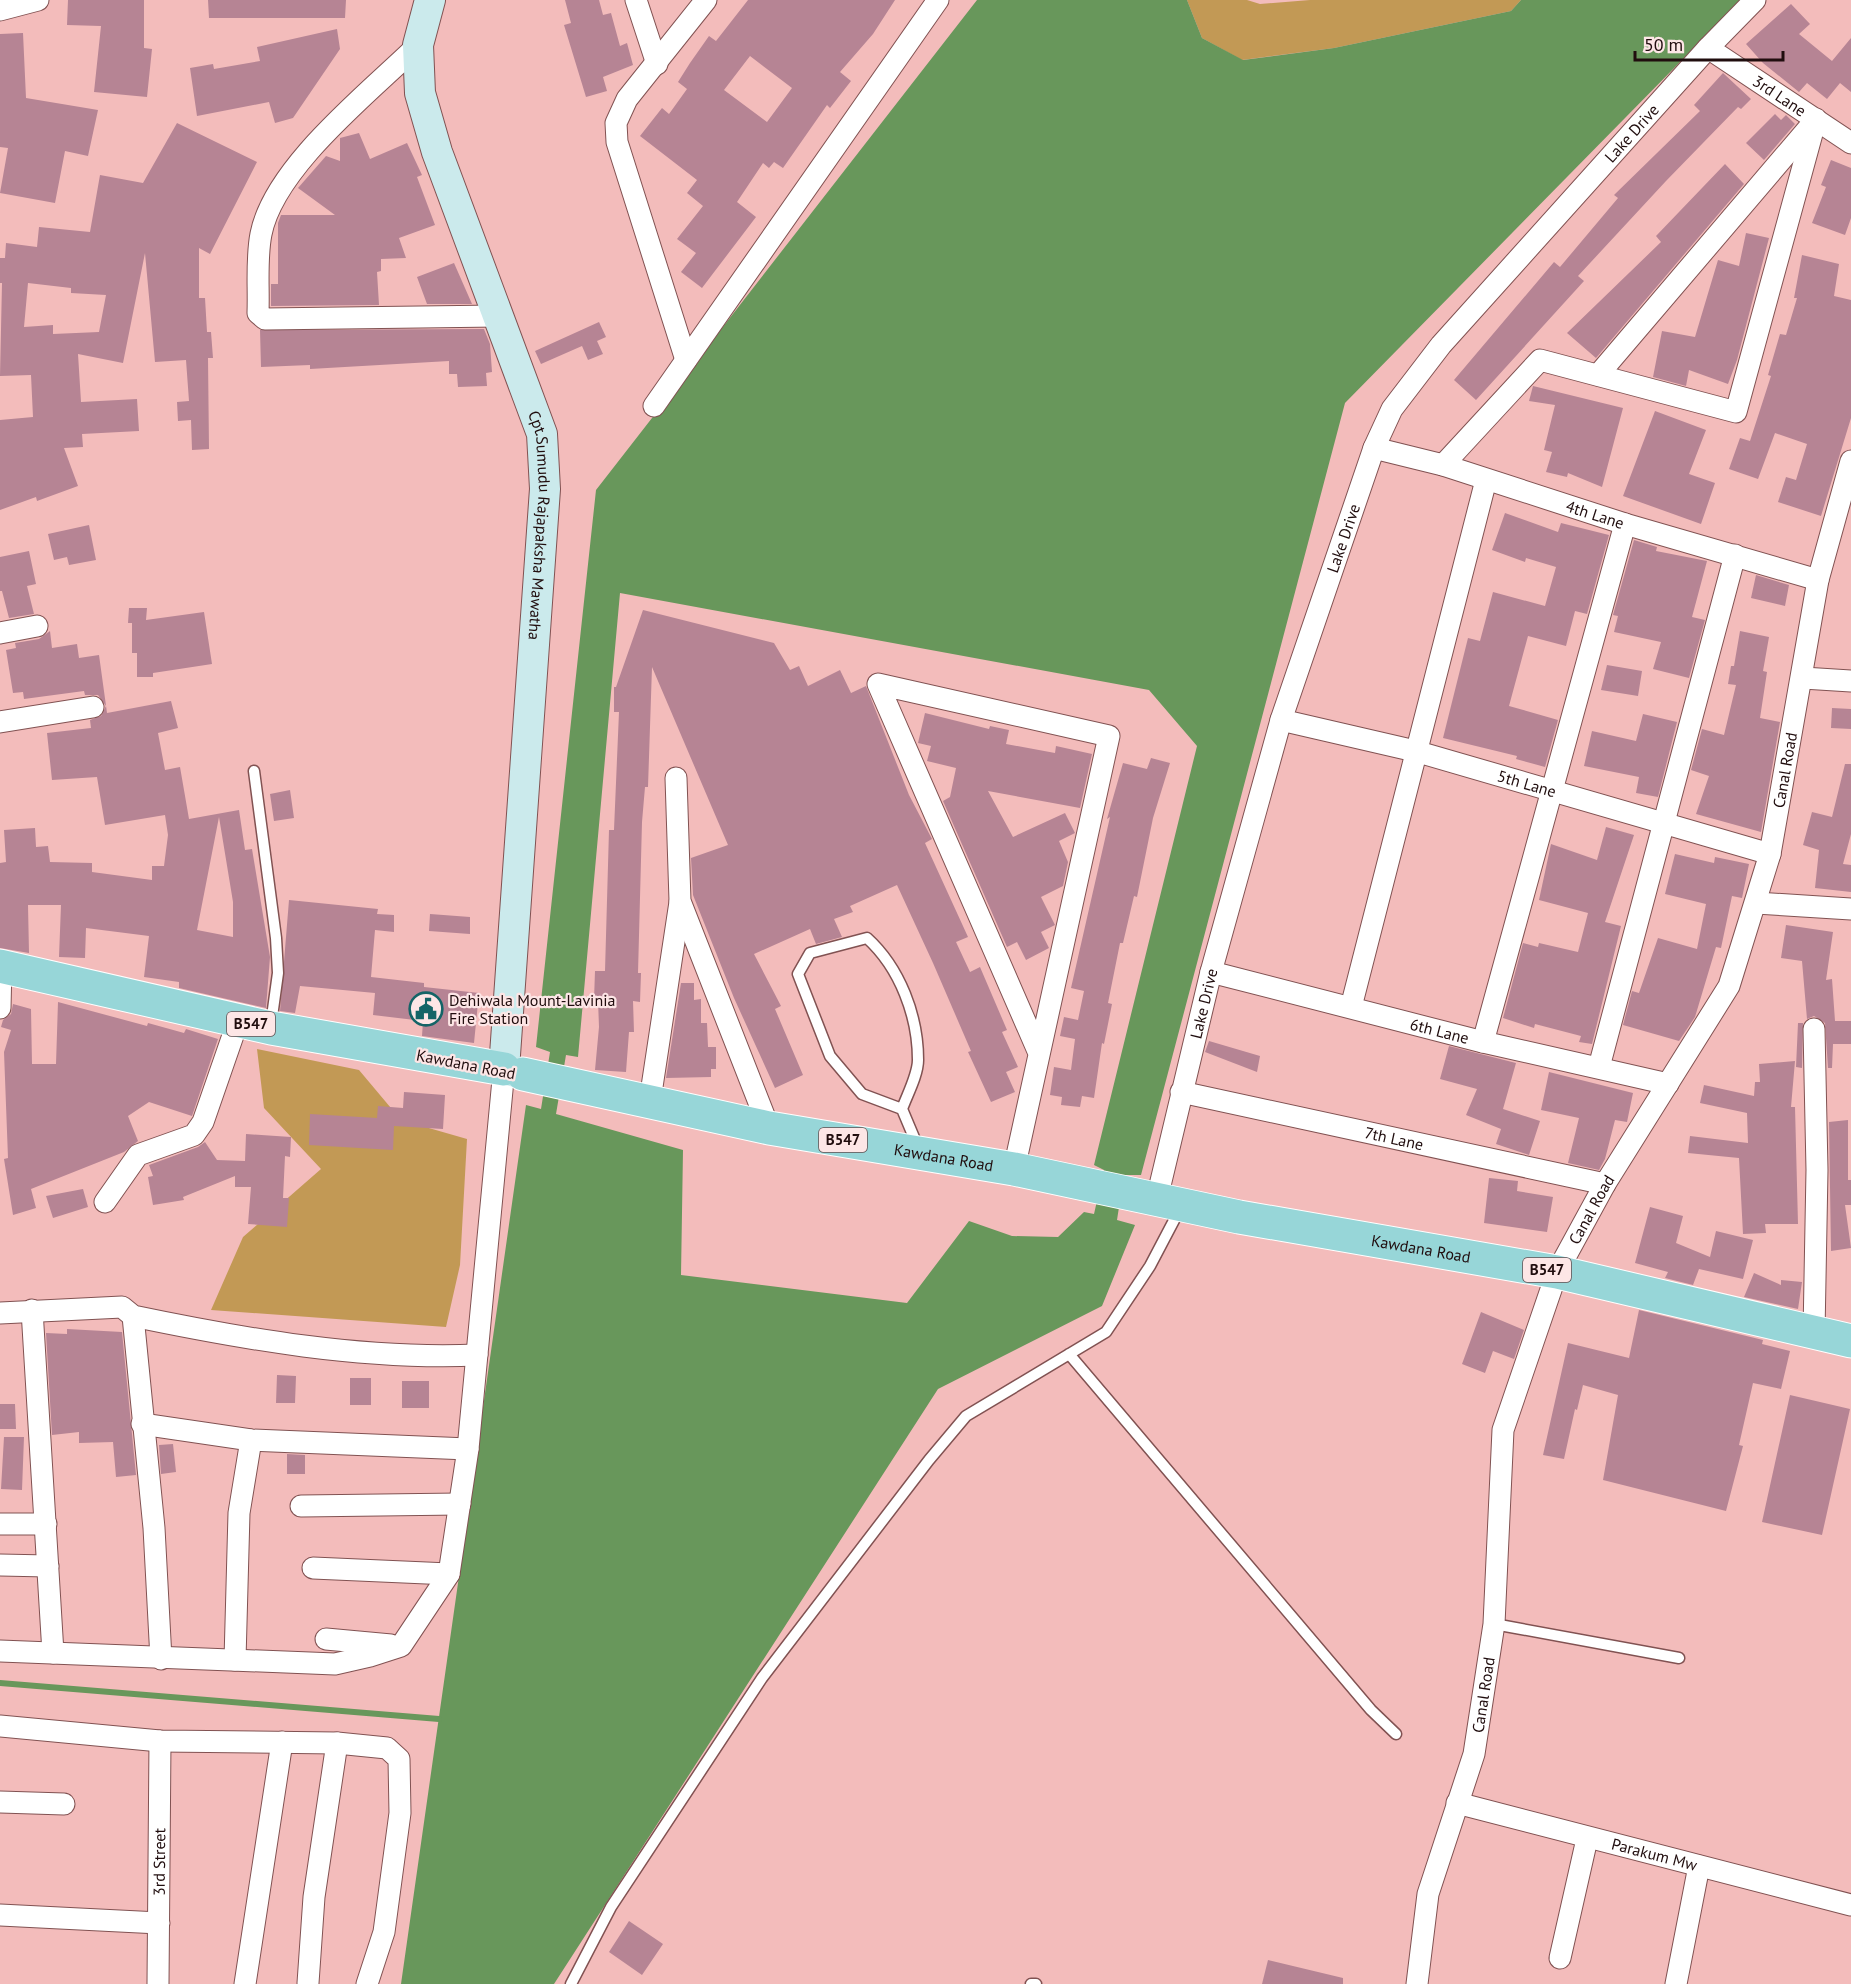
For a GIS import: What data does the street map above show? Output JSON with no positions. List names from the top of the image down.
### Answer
{
  "streets": {
    "main road": ["Cpt.Sumudu Rajapaksha Mawatha", "B547", "Kawdana Road"],
    "street": [
      "3rd Lane",
      "Lake Drive",
      "4th Lane",
      "Canal Road",
      "5th Lane",
      "6th Lane",
      "7th Lane",
      "Parakum Mw",
      "3rd Street"
    ]
  },
  "crossings": [
    ["3rd Lane", "Lake Drive"],
    ["Lake Drive", "4th Lane"],
    ["Lake Drive", "5th Lane"],
    ["Lake Drive", "6th Lane"],
    ["Lake Drive", "Kawdana Road"],
    ["Lake Drive", "7th Lane"],
    ["4th Lane", "Canal Road"],
    ["Cpt.Sumudu Rajapaksha Mawatha", "Kawdana Road"],
    ["Canal Road", "5th Lane"],
    ["Canal Road", "6th Lane"],
    ["Canal Road", "Kawdana Road"],
    ["Canal Road", "7th Lane"],
    ["Canal Road", "Parakum Mw"]
  ],
  "places": {
    "public building": ["Dehiwala Mount-Lavinia Fire Station"]
  },
  "scale_bar": "50 m"
}
